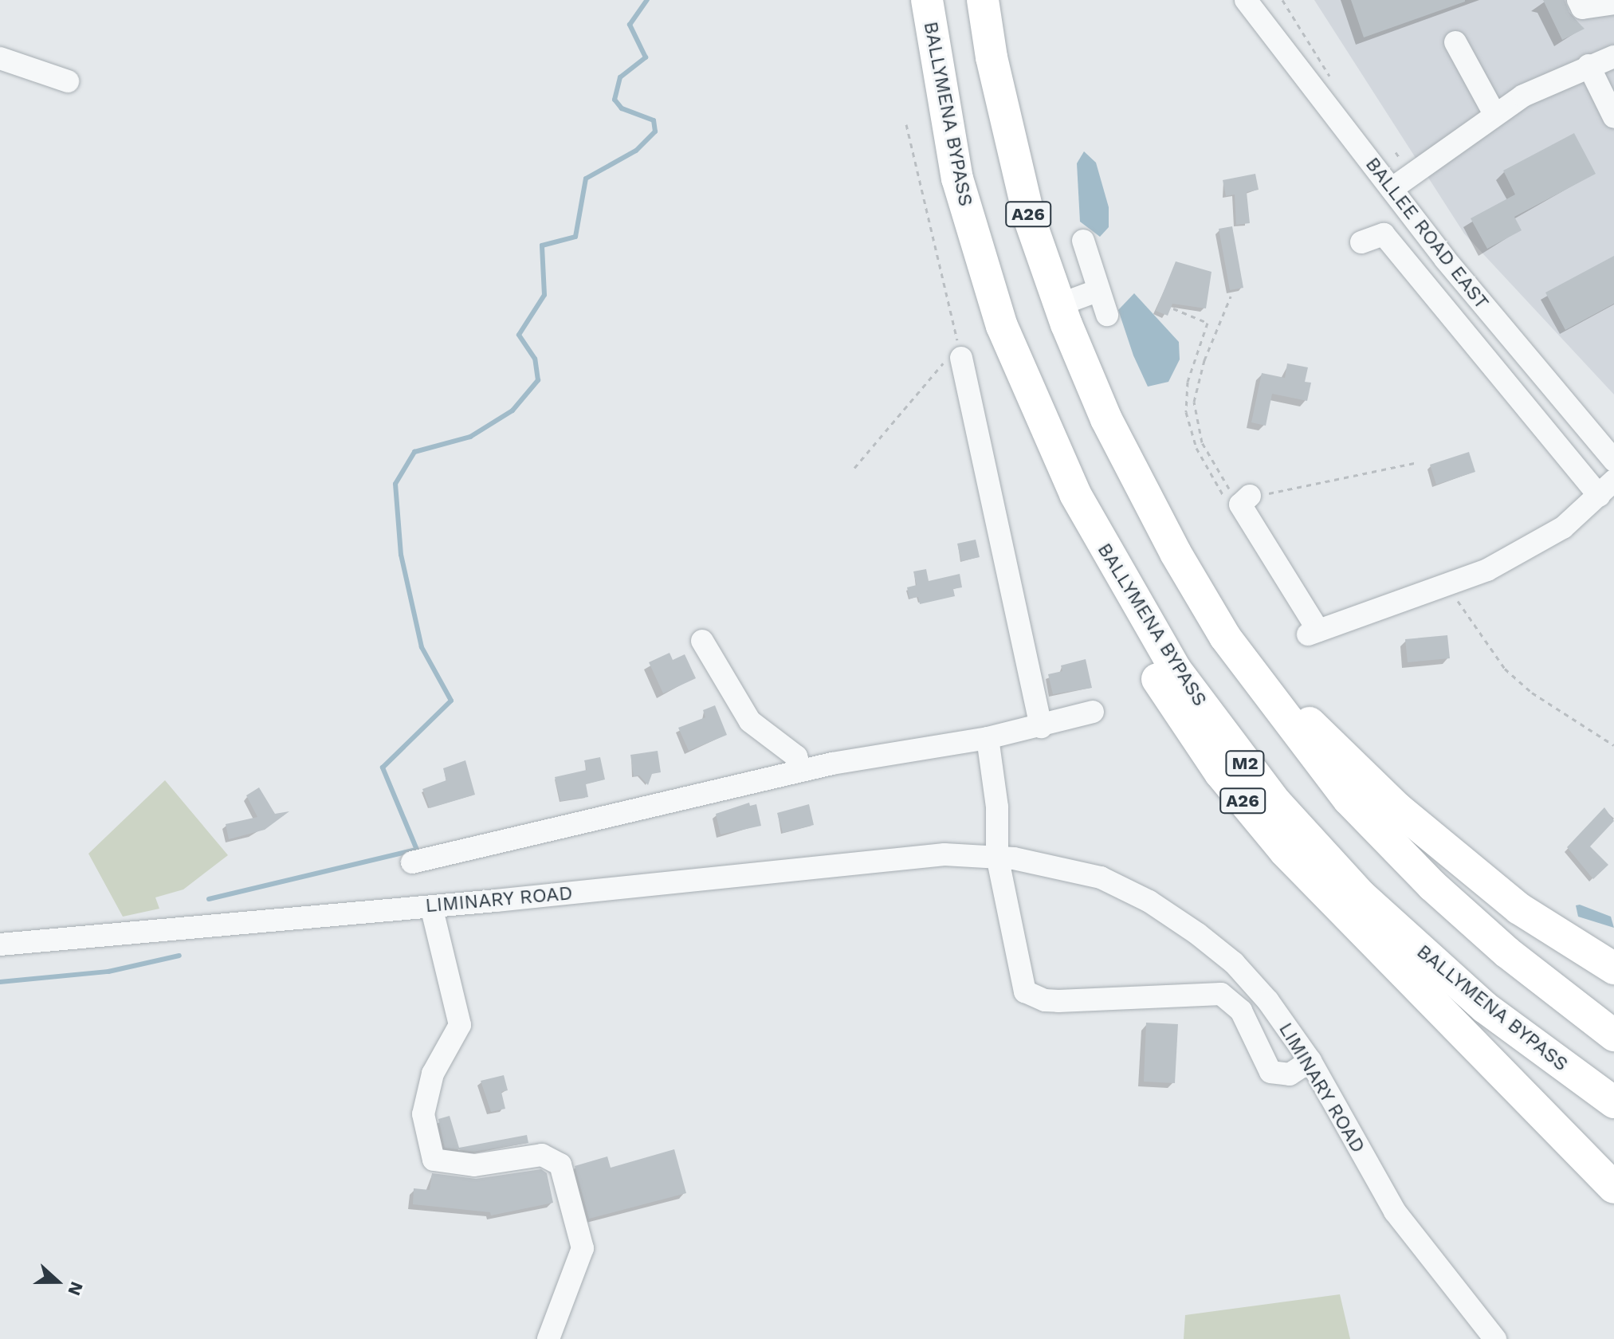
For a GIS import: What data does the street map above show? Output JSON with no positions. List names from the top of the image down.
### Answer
{
  "streets": {
    "highway": ["BALLYMENA BYPASS", "A26", "M2"],
    "street": ["BALLEE ROAD EAST", "LIMINARY ROAD"]
  },
  "crossings": [
    ["BALLYMENA BYPASS", "A26"]
  ],
  "north": "right"
}
